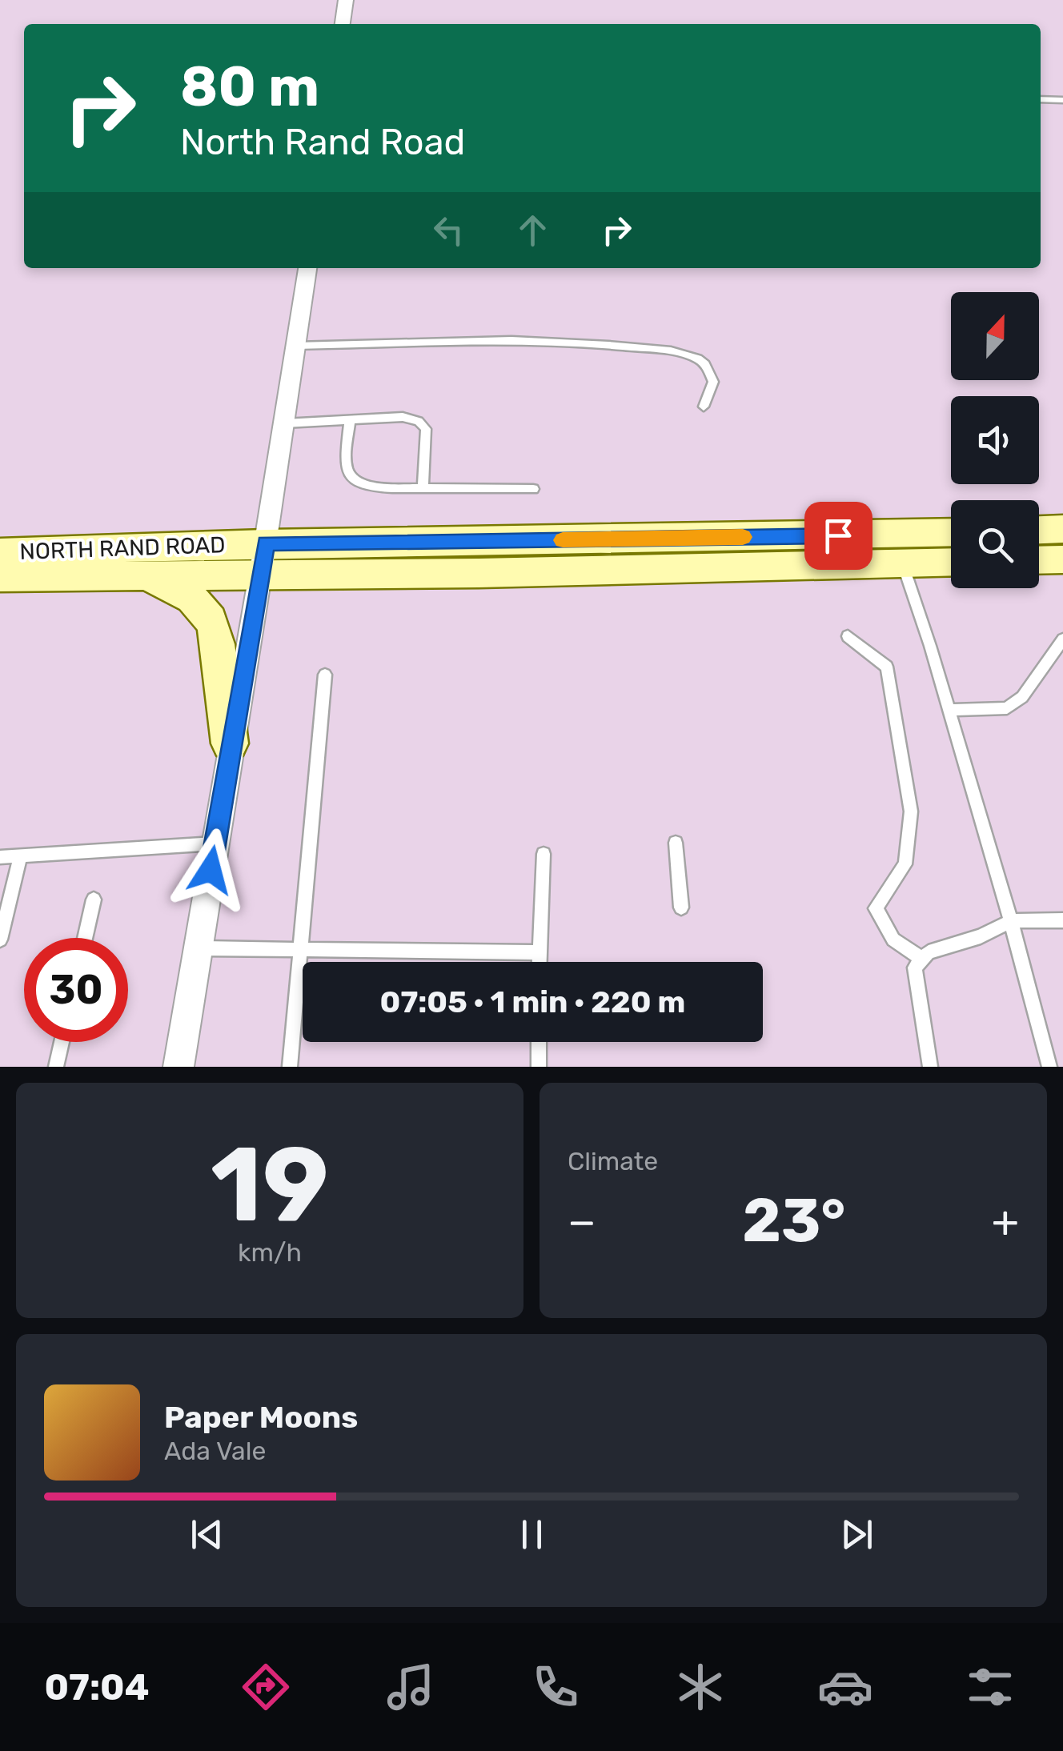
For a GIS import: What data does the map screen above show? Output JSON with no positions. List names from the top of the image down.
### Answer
{
  "streets": {
    "main road": ["NORTH RAND ROAD"]
  },
  "north": "top",
  "page": {
    "turn": ["80 m", "North Rand Road"],
    "limit": "30",
    "trip": "07:05 · 1 min · 220 m",
    "tile": [
      ["19", "km/h"],
      "Climate"
    ],
    "heat": ["−", "23°", "+"],
    "song": ["Paper Moons", "Ada Vale"],
    "tabs": "07:04"
  }
}
